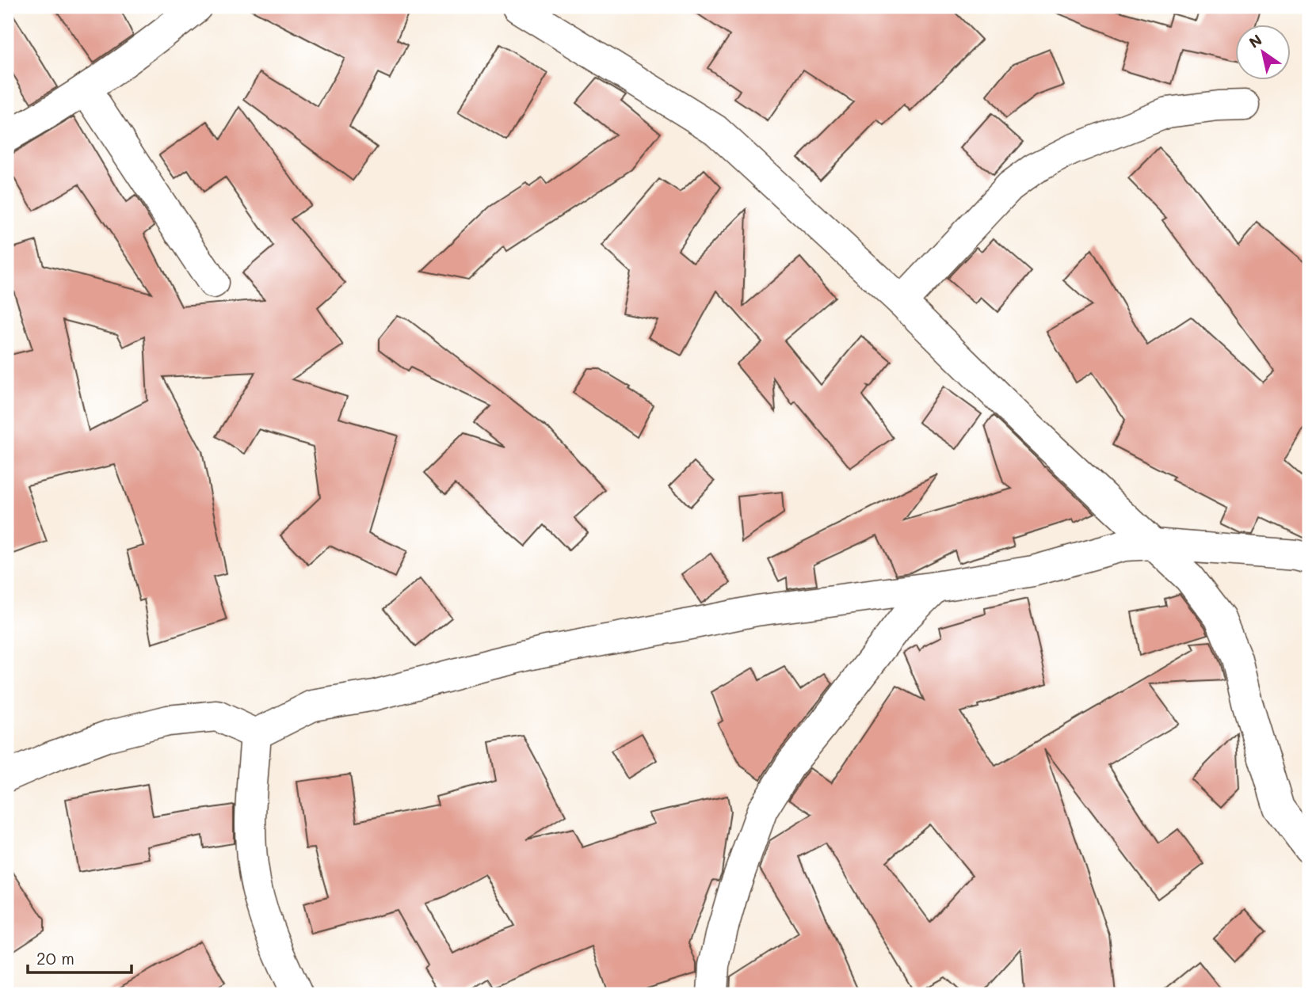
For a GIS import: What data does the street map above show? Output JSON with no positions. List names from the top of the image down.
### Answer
{
  "scale_bar": "20 m",
  "north": "top left"
}
